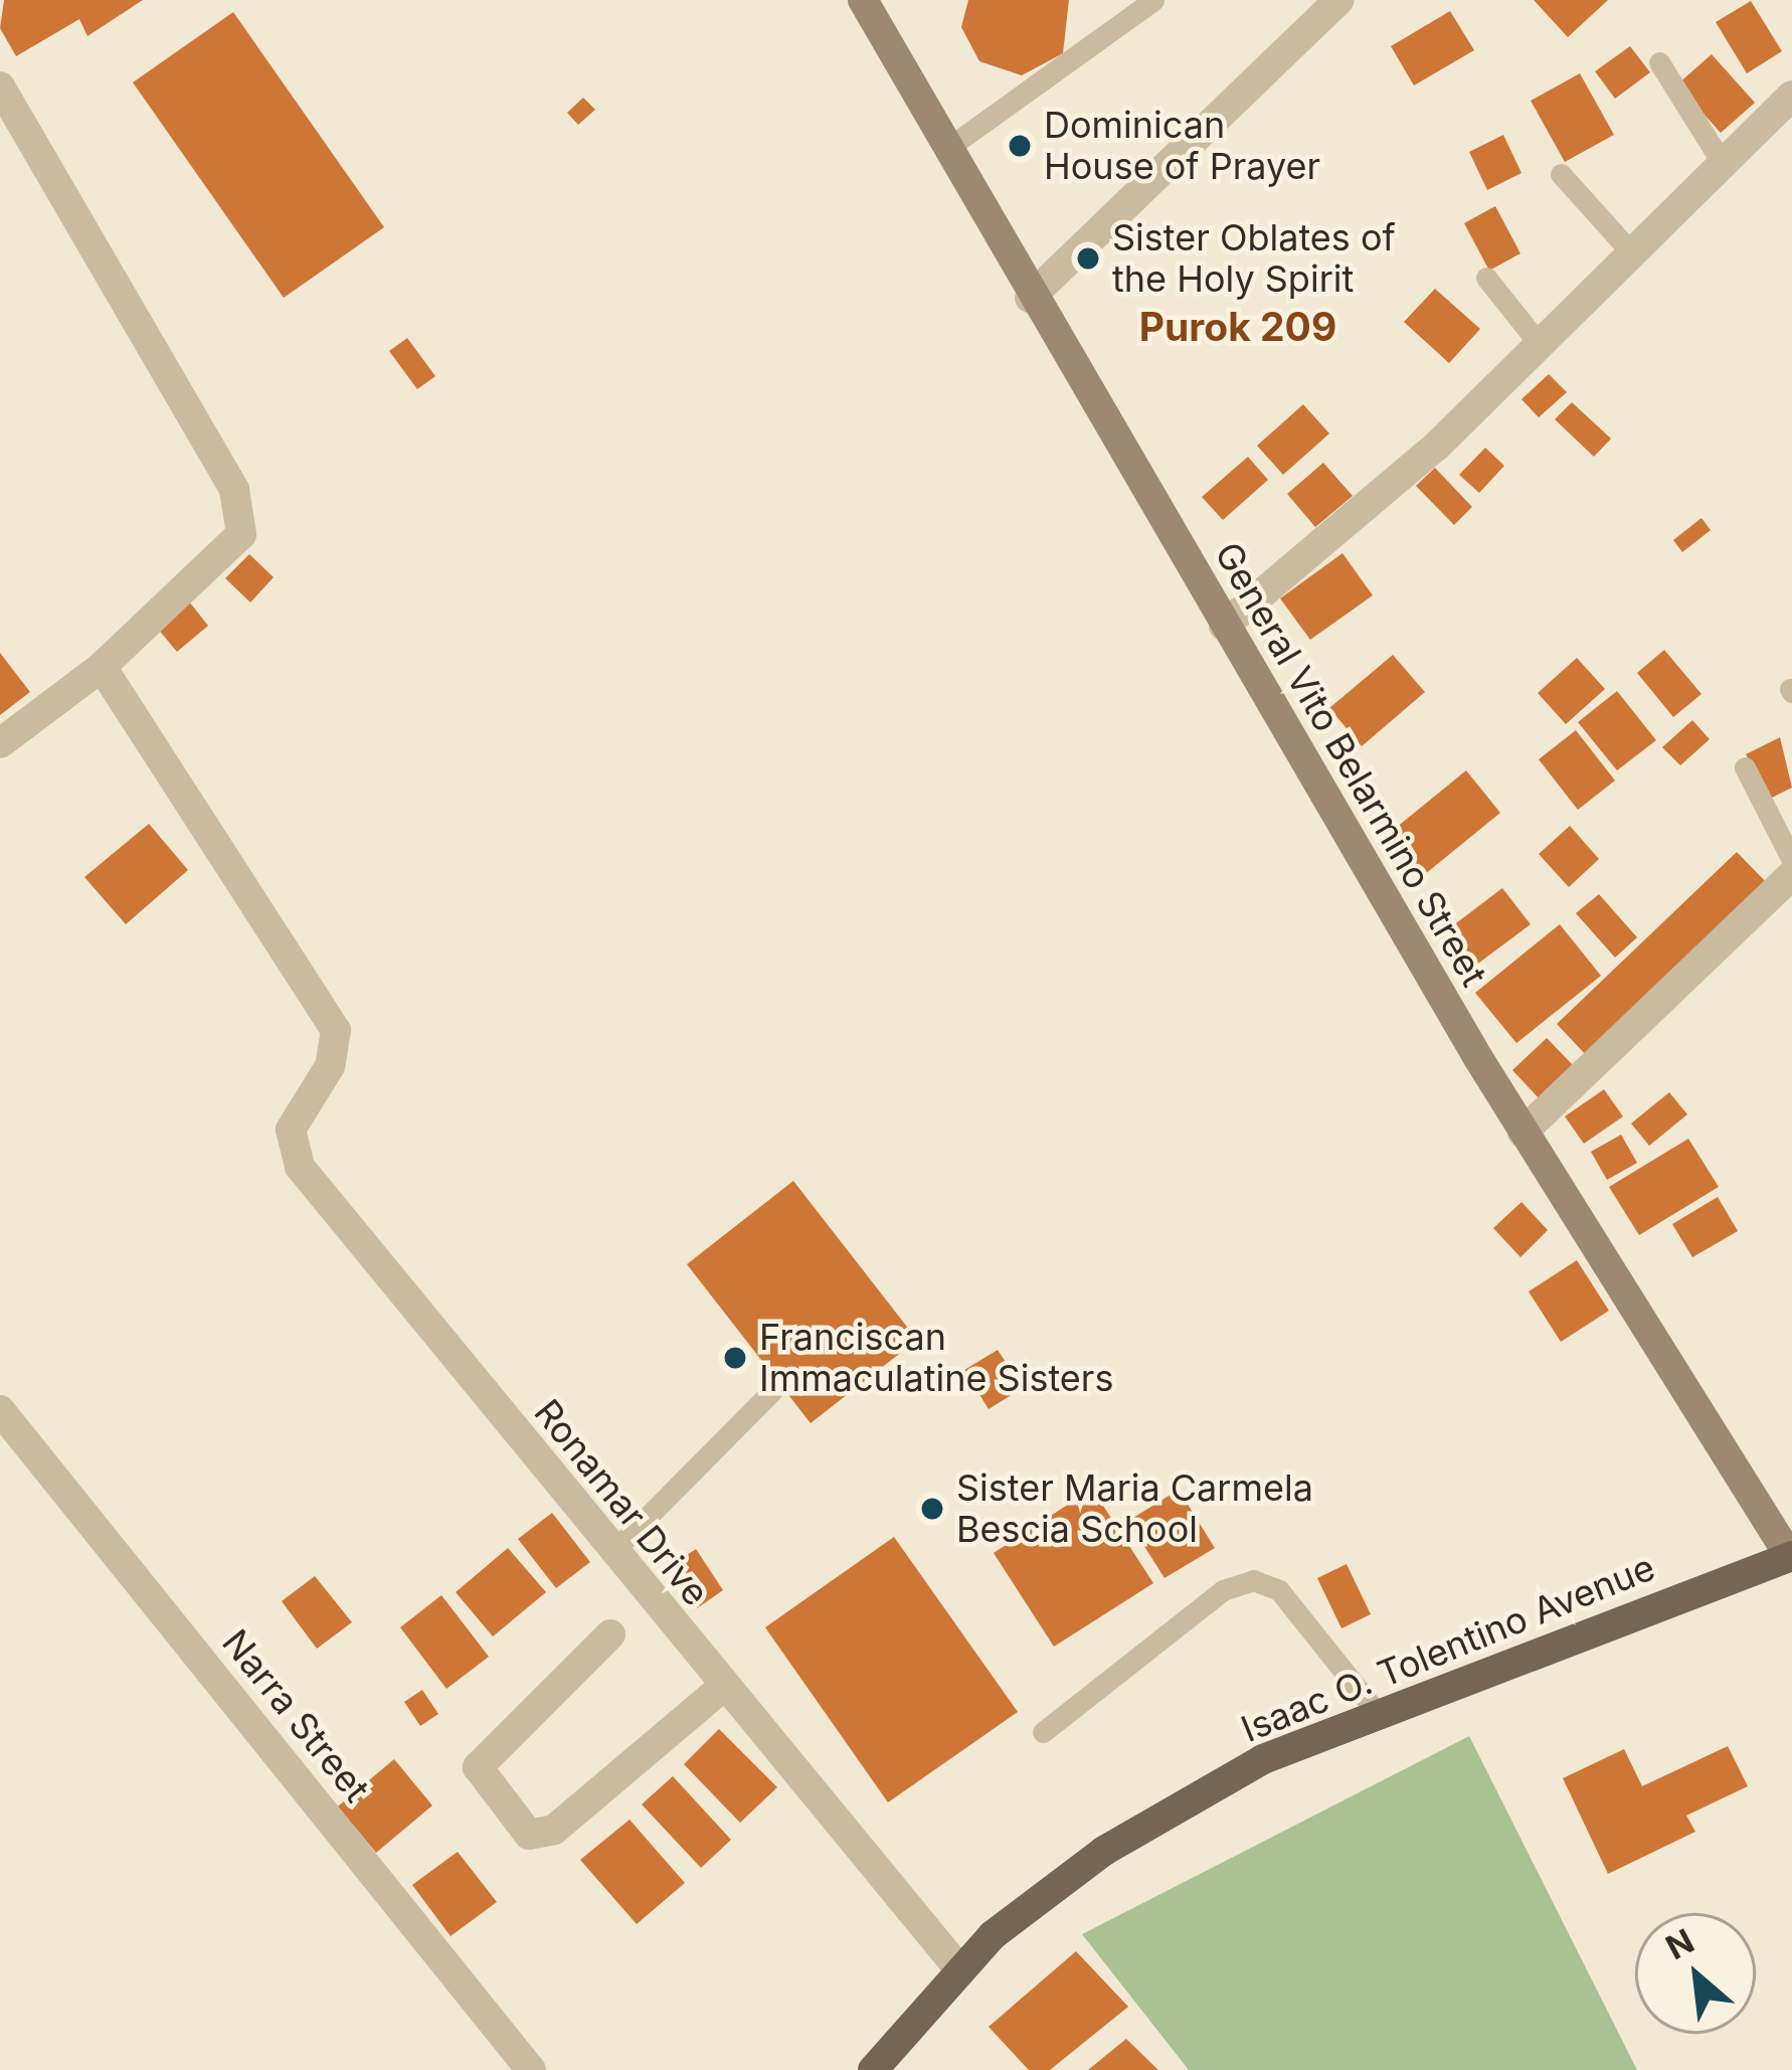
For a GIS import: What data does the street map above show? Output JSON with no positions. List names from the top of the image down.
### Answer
{
  "streets": {
    "main road": ["Isaac O. Tolentino Avenue"],
    "street": ["General Vito Belarmino Street", "Ronamar Drive", "Narra Street"]
  },
  "crossings": [
    ["General Vito Belarmino Street", "Isaac O. Tolentino Avenue"],
    ["Ronamar Drive", "Isaac O. Tolentino Avenue"]
  ],
  "districts": ["Purok 209"],
  "places": [
    "Dominican House of Prayer",
    "Sister Oblates of the Holy Spirit",
    "Franciscan Immaculatine Sisters",
    "Sister Maria Carmela Bescia School"
  ],
  "north": "top left"
}
